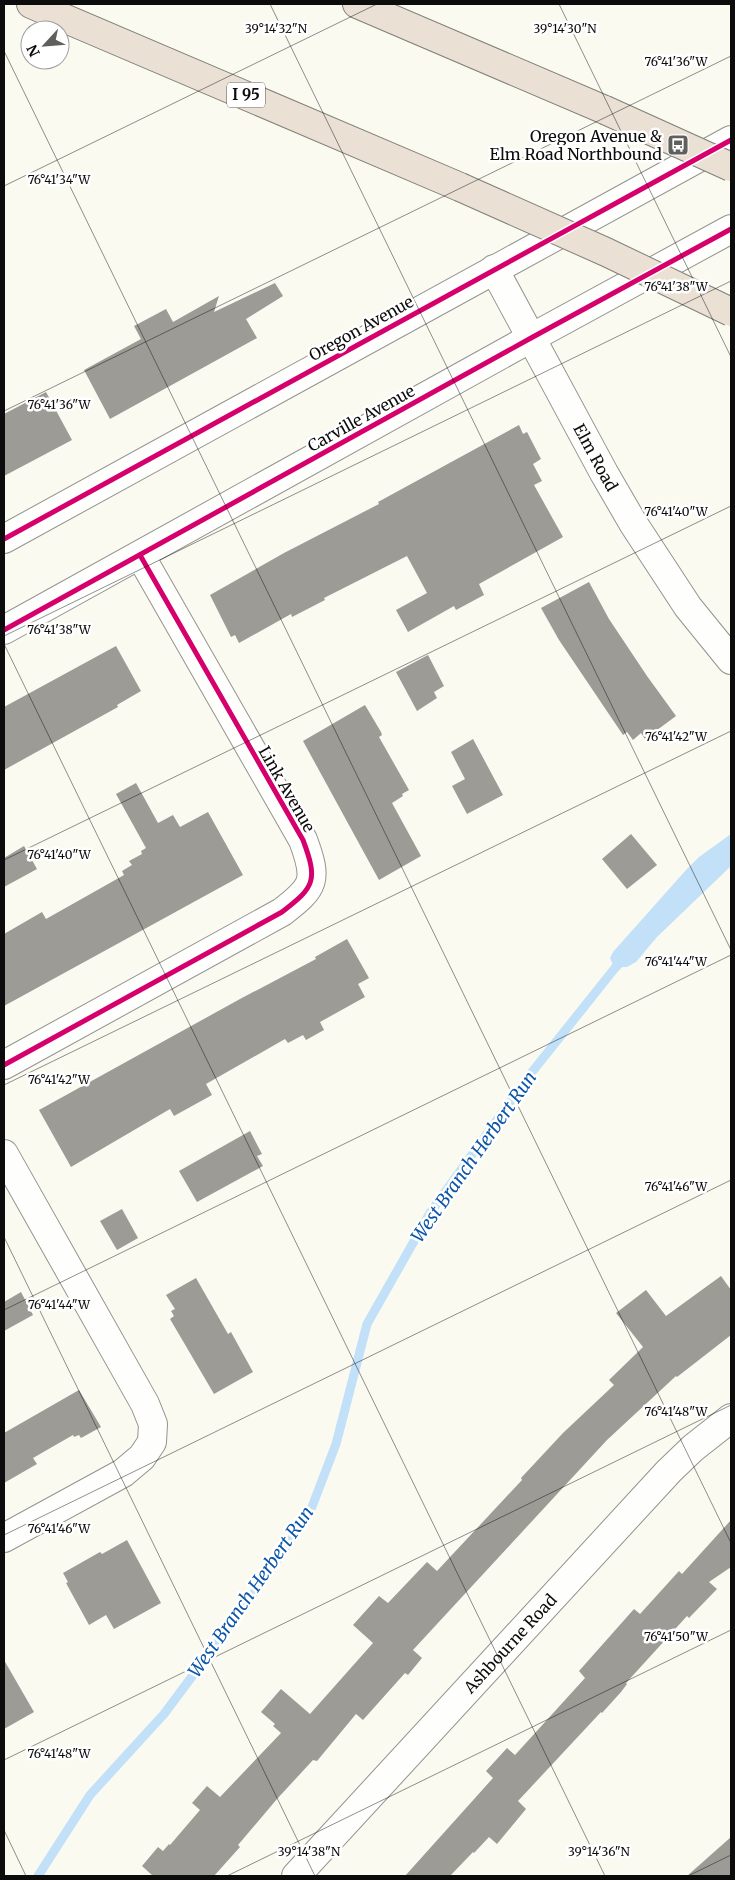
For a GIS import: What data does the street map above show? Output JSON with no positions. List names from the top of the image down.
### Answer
{
  "streets": {
    "highway": ["I 95"],
    "street": [
      "Oregon Avenue",
      "Carville Avenue",
      "Elm Road",
      "Link Avenue",
      "Ashbourne Road"
    ]
  },
  "crossings": [
    ["Oregon Avenue", "Elm Road"],
    ["Carville Avenue", "Elm Road"],
    ["Carville Avenue", "Link Avenue"]
  ],
  "water": ["West Branch Herbert Run"],
  "places": {
    "bus stop": ["Oregon Avenue & Elm Road Northbound"]
  },
  "north": "bottom left",
  "coordinates": [
    "39°14'32\"N",
    "39°14'30\"N",
    "76°41'36\"W",
    "76°41'34\"W",
    "76°41'38\"W",
    "76°41'40\"W",
    "76°41'42\"W",
    "76°41'44\"W",
    "76°41'46\"W",
    "76°41'48\"W",
    "76°41'50\"W",
    "39°14'38\"N",
    "39°14'36\"N"
  ]
}
